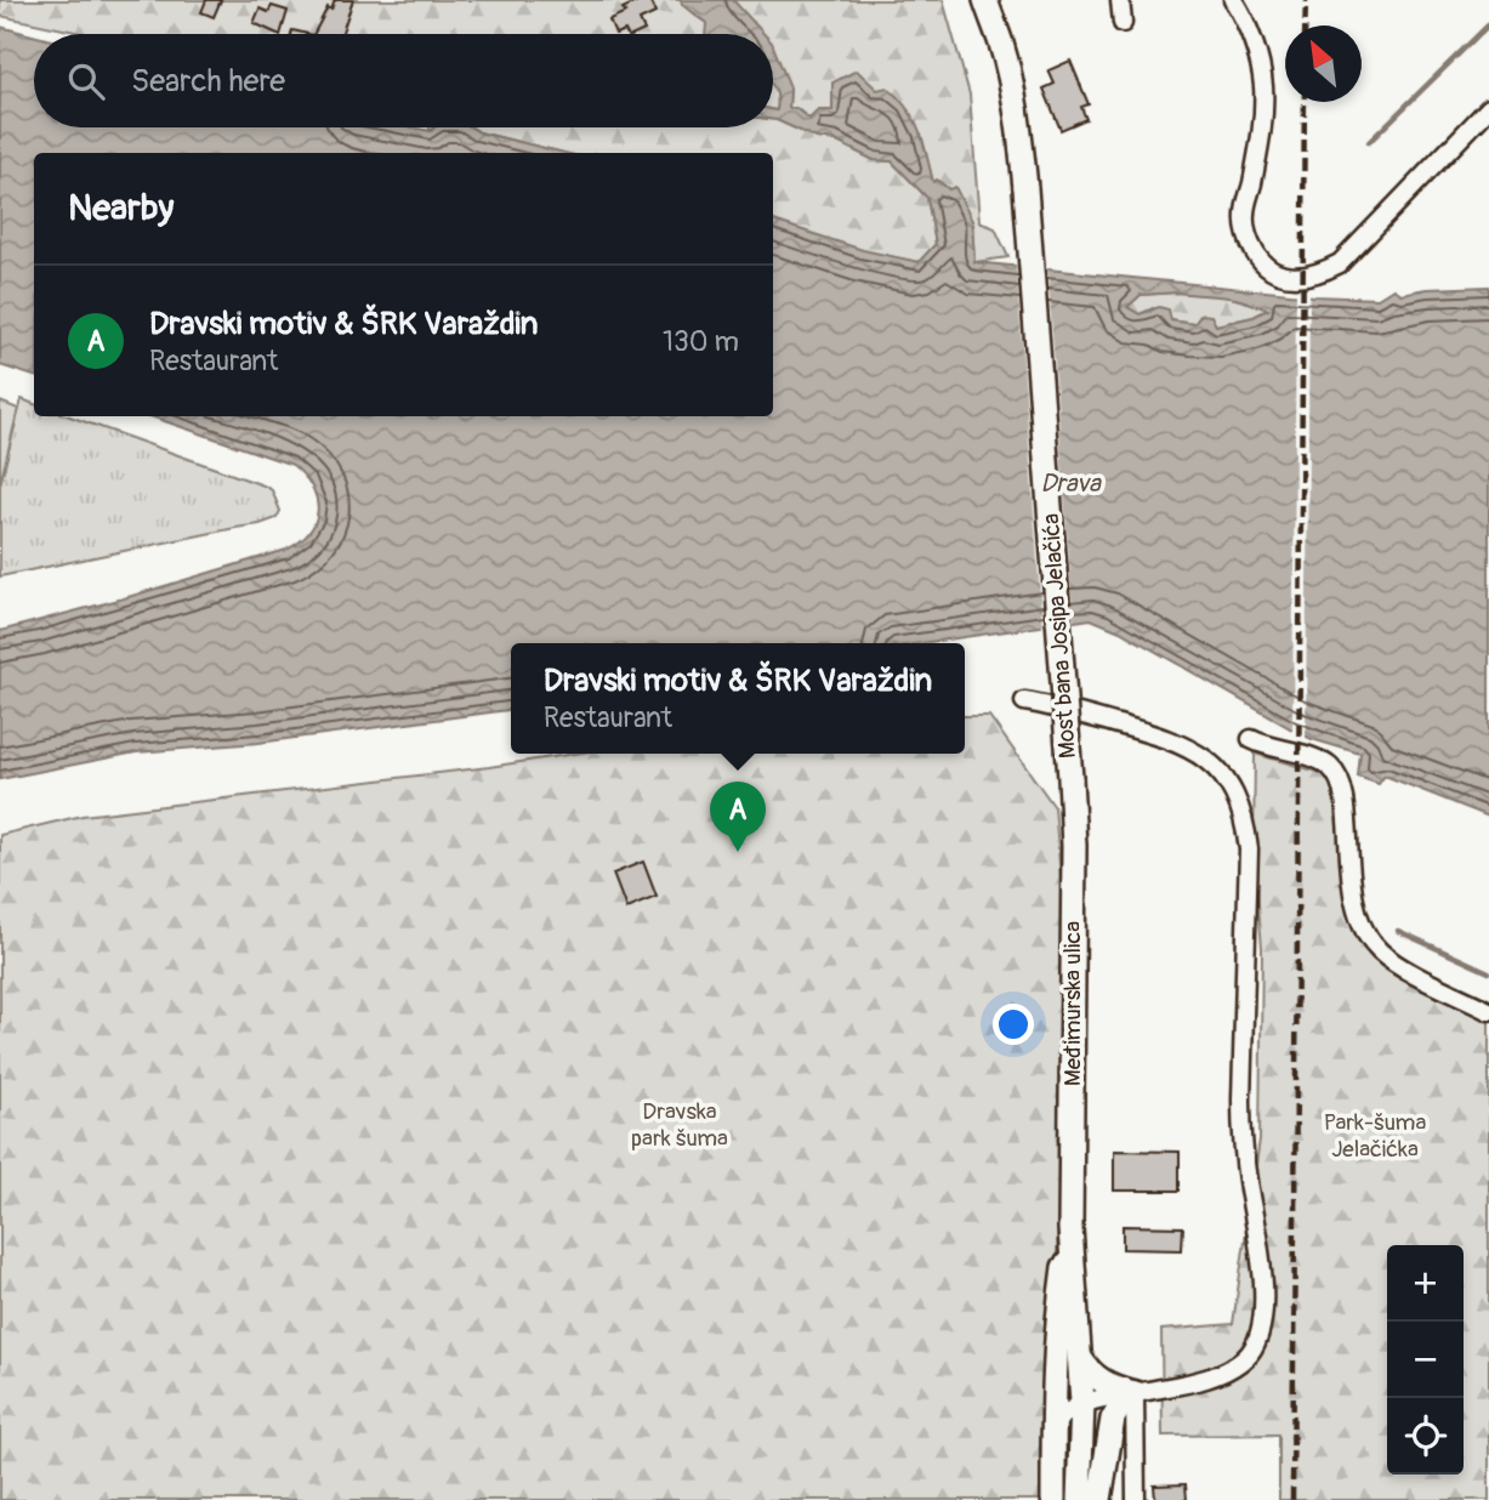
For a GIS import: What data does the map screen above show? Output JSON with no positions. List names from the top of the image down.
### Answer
{
  "streets": {
    "main road": ["Most bana Josipa Jelačića", "Međimurska ulica"]
  },
  "crossings": [
    ["Most bana Josipa Jelačića", "Međimurska ulica"]
  ],
  "water": ["Drava"],
  "parks": ["Dravska park šuma", "Park-šuma Jelačićka"],
  "north": "top left",
  "page": {
    "search": "Search here",
    "heading": "Nearby",
    "list": [
      {
        "mark": "A",
        "name": "Dravski motiv & ŠRK Varaždin",
        "note": "Restaurant",
        "value": "130 m"
      }
    ],
    "popup": ["Dravski motiv & ŠRK Varaždin", "Restaurant"],
    "pins": "A",
    "map_buttons": ["+", "−"]
  }
}
